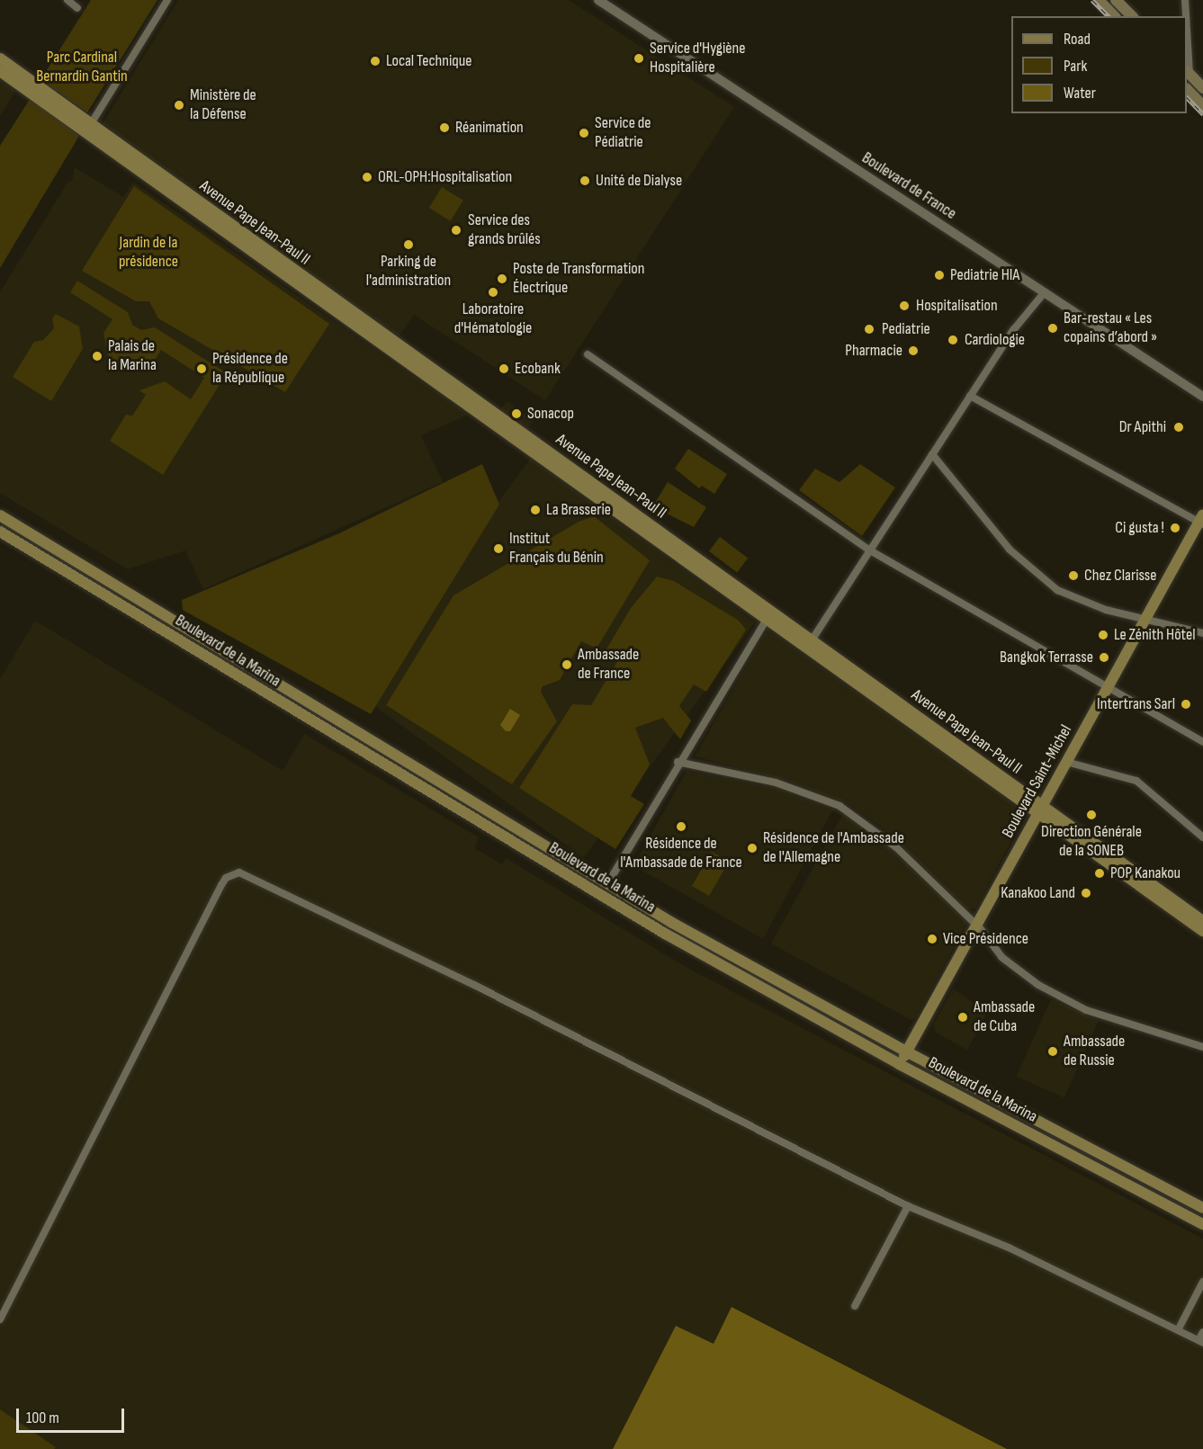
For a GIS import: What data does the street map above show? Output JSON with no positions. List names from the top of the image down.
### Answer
{
  "streets": {
    "main road": ["Avenue Pape Jean-Paul II", "Boulevard de la Marina", "Boulevard Saint-Michel"],
    "street": ["Boulevard de France"]
  },
  "crossings": [
    ["Avenue Pape Jean-Paul II", "Boulevard Saint-Michel"],
    ["Boulevard de la Marina", "Boulevard Saint-Michel"]
  ],
  "parks": ["Parc Cardinal Bernardin Gantin", "Jardin de la présidence"],
  "places": [
    "Service d'Hygiène Hospitalière",
    "Local Technique",
    "Ministère de la Défense",
    "Réanimation",
    "Service de Pédiatrie",
    "ORL-OPH:Hospitalisation",
    "Unité de Dialyse",
    "Service des grands brûlés",
    "Parking de l'administration",
    "Pediatrie HIA",
    "Poste de Transformation Électrique",
    "Laboratoire d'Hématologie",
    "Hospitalisation",
    "Bar-restau « Les copains d’abord »",
    "Pediatrie",
    "Cardiologie",
    "Pharmacie",
    "Palais de la Marina",
    "Présidence de la République",
    "Ecobank",
    "Sonacop",
    "Dr Apithi",
    "La Brasserie",
    "Ci gusta !",
    "Institut Français du Bénin",
    "Chez Clarisse",
    "Le Zénith Hôtel",
    "Bangkok Terrasse",
    "Ambassade de France",
    "Intertrans Sarl",
    "Direction Générale de la SONEB",
    "Résidence de l'Ambassade de France",
    "Résidence de l'Ambassade de l'Allemagne",
    "POP Kanakou",
    "Kanakoo Land",
    "Vice Présidence",
    "Ambassade de Cuba",
    "Ambassade de Russie"
  ],
  "legend": ["Road", "Park", "Water"],
  "scale_bar": "100 m"
}
